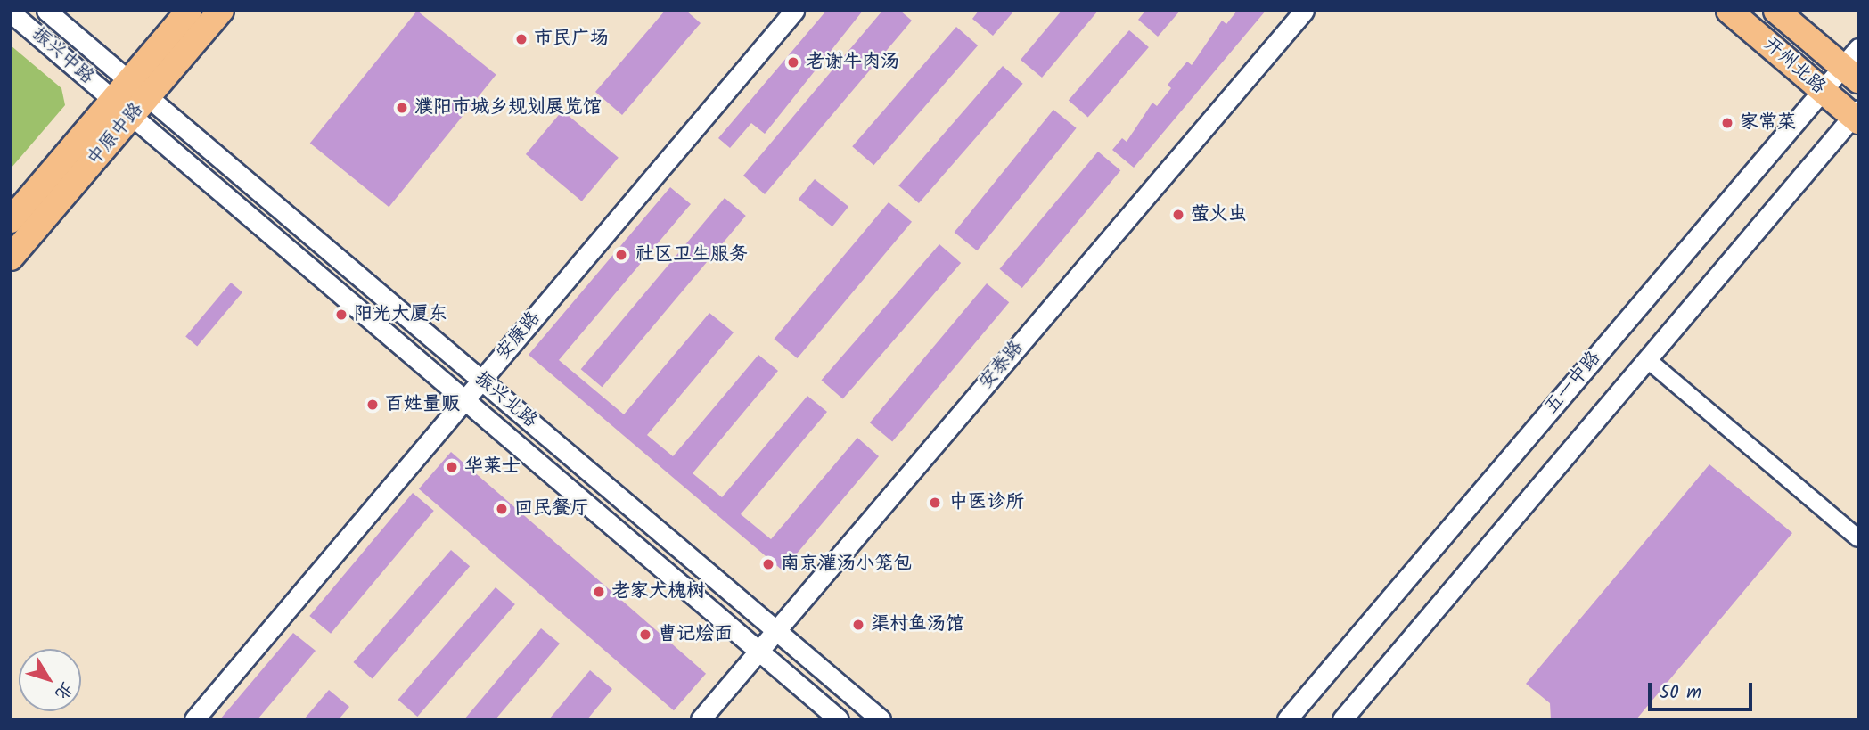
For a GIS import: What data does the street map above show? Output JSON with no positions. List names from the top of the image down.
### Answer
{
  "streets": {
    "main road": ["开州北路", "中原中路"],
    "street": [
      "振兴中路",
      "安康路",
      "安泰路",
      "五一中路",
      "振兴北路"
    ]
  },
  "crossings": [
    ["振兴中路", "中原中路"],
    ["振兴中路", "振兴北路"],
    ["开州北路", "五一中路"],
    ["中原中路", "振兴北路"],
    ["安康路", "振兴北路"],
    ["安泰路", "振兴北路"]
  ],
  "places": [
    "市民广场",
    "老谢牛肉汤",
    "濮阳市城乡规划展览馆",
    "家常菜",
    "萤火虫",
    "社区卫生服务",
    "阳光大厦东",
    "百姓量贩",
    "华莱士",
    "中医诊所",
    "回民餐厅",
    "南京灌汤小笼包",
    "老家大槐树",
    "渠村鱼汤馆",
    "曹记烩面"
  ],
  "scale_bar": "50 m",
  "north": "bottom right"
}
